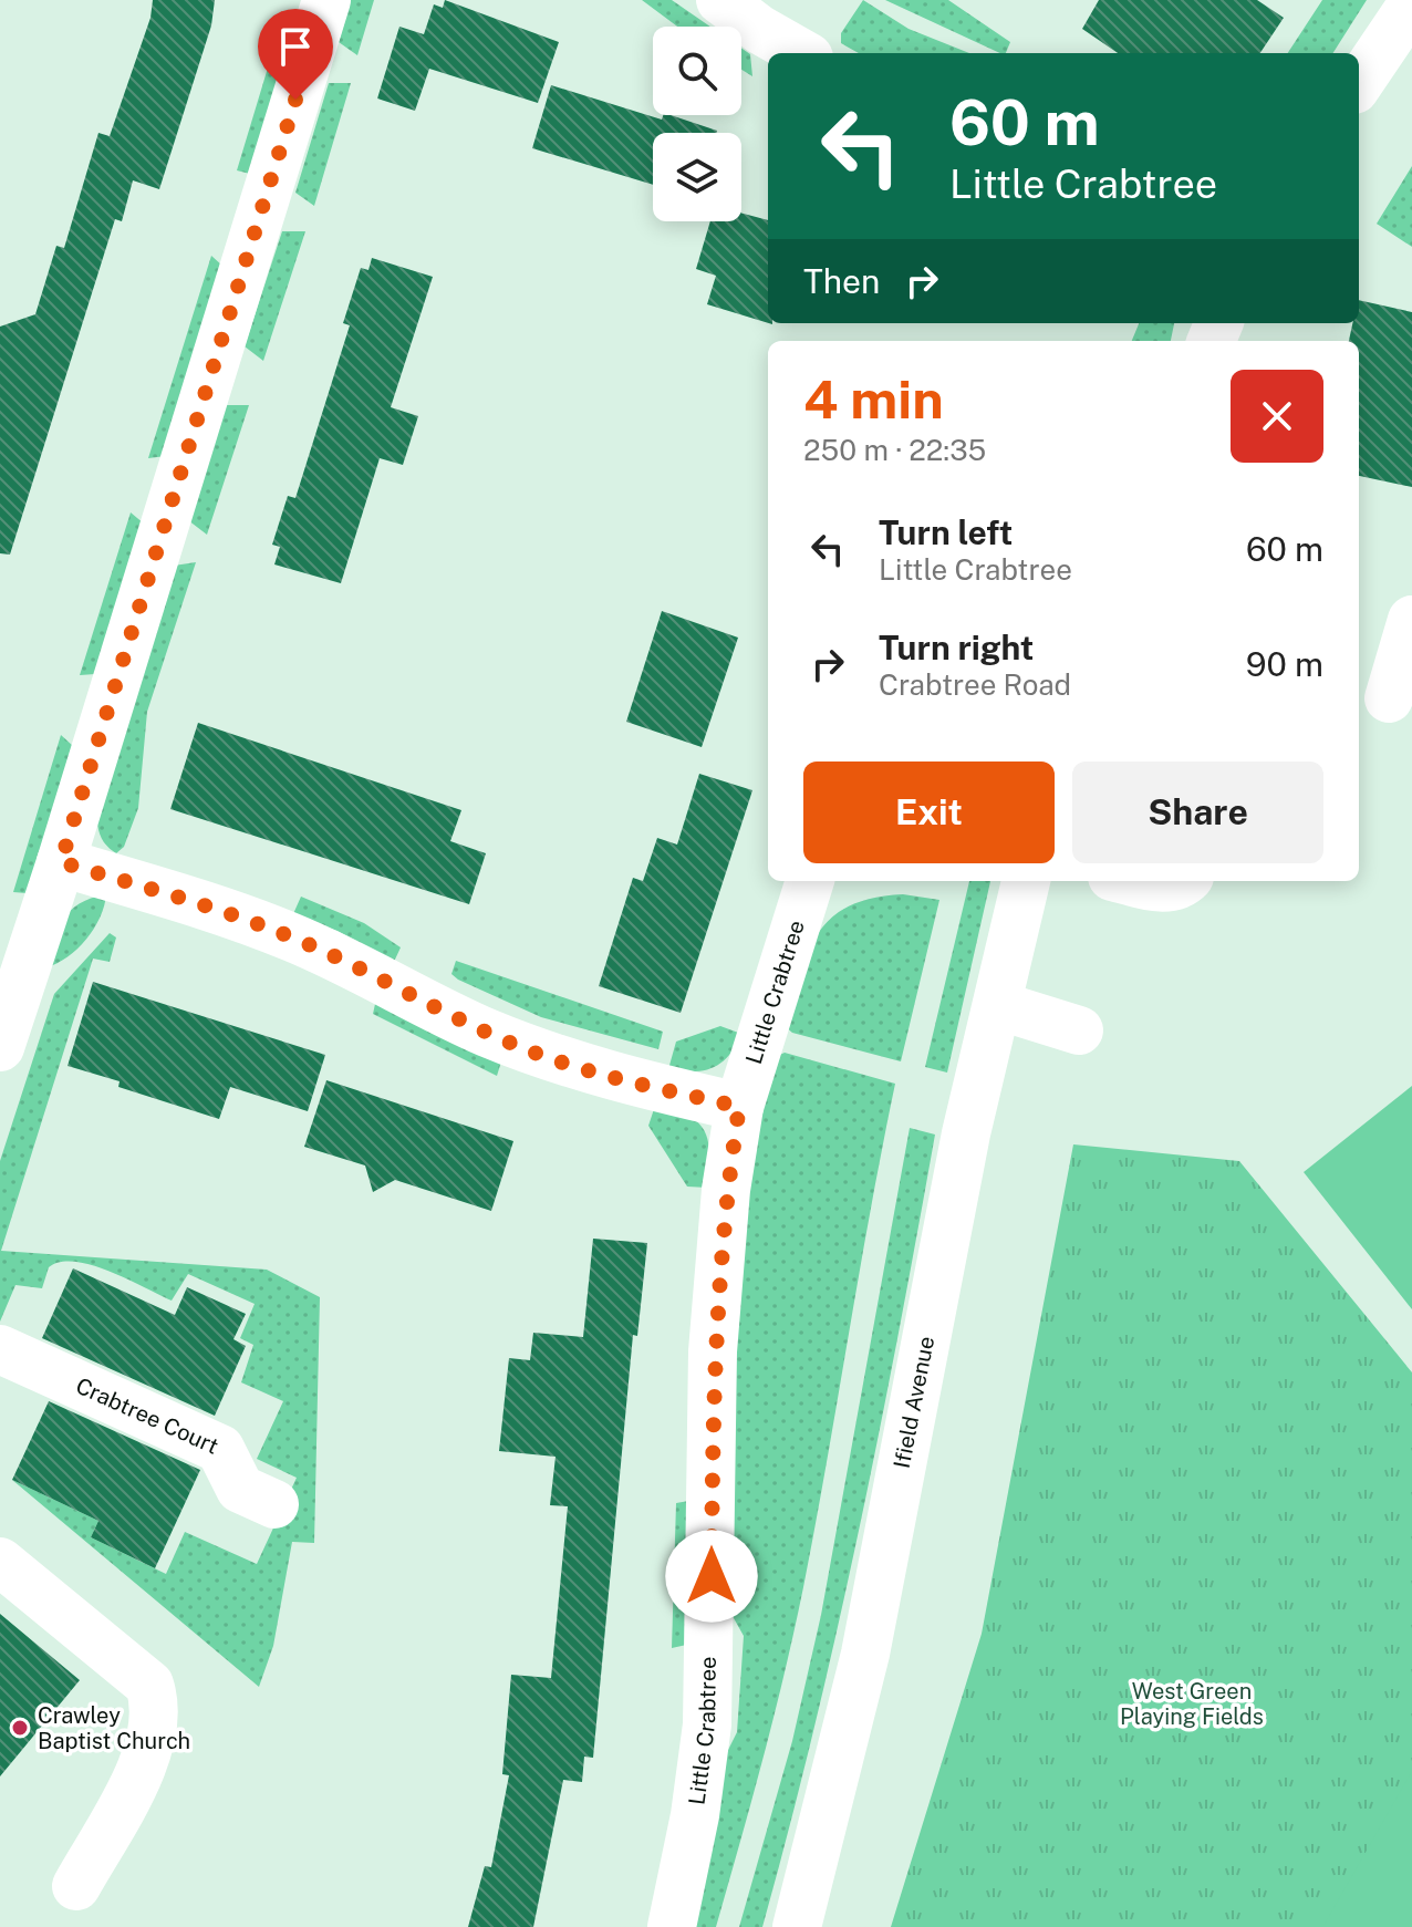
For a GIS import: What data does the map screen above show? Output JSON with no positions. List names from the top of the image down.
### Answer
{
  "streets": {
    "street": ["Little Crabtree", "Ifield Avenue", "Crabtree Court"]
  },
  "parks": ["West Green Playing Fields"],
  "places": ["Crawley Baptist Church"],
  "page": {
    "turn": ["60 m", "Little Crabtree"],
    "then": "Then",
    "heading": ["4 min", "250 m · 22:35"],
    "list": [
      {
        "name": "Turn left",
        "note": "Little Crabtree",
        "value": "60 m"
      },
      {
        "name": "Turn right",
        "note": "Crabtree Road",
        "value": "90 m"
      }
    ],
    "buttons": ["Exit", "Share"]
  }
}
